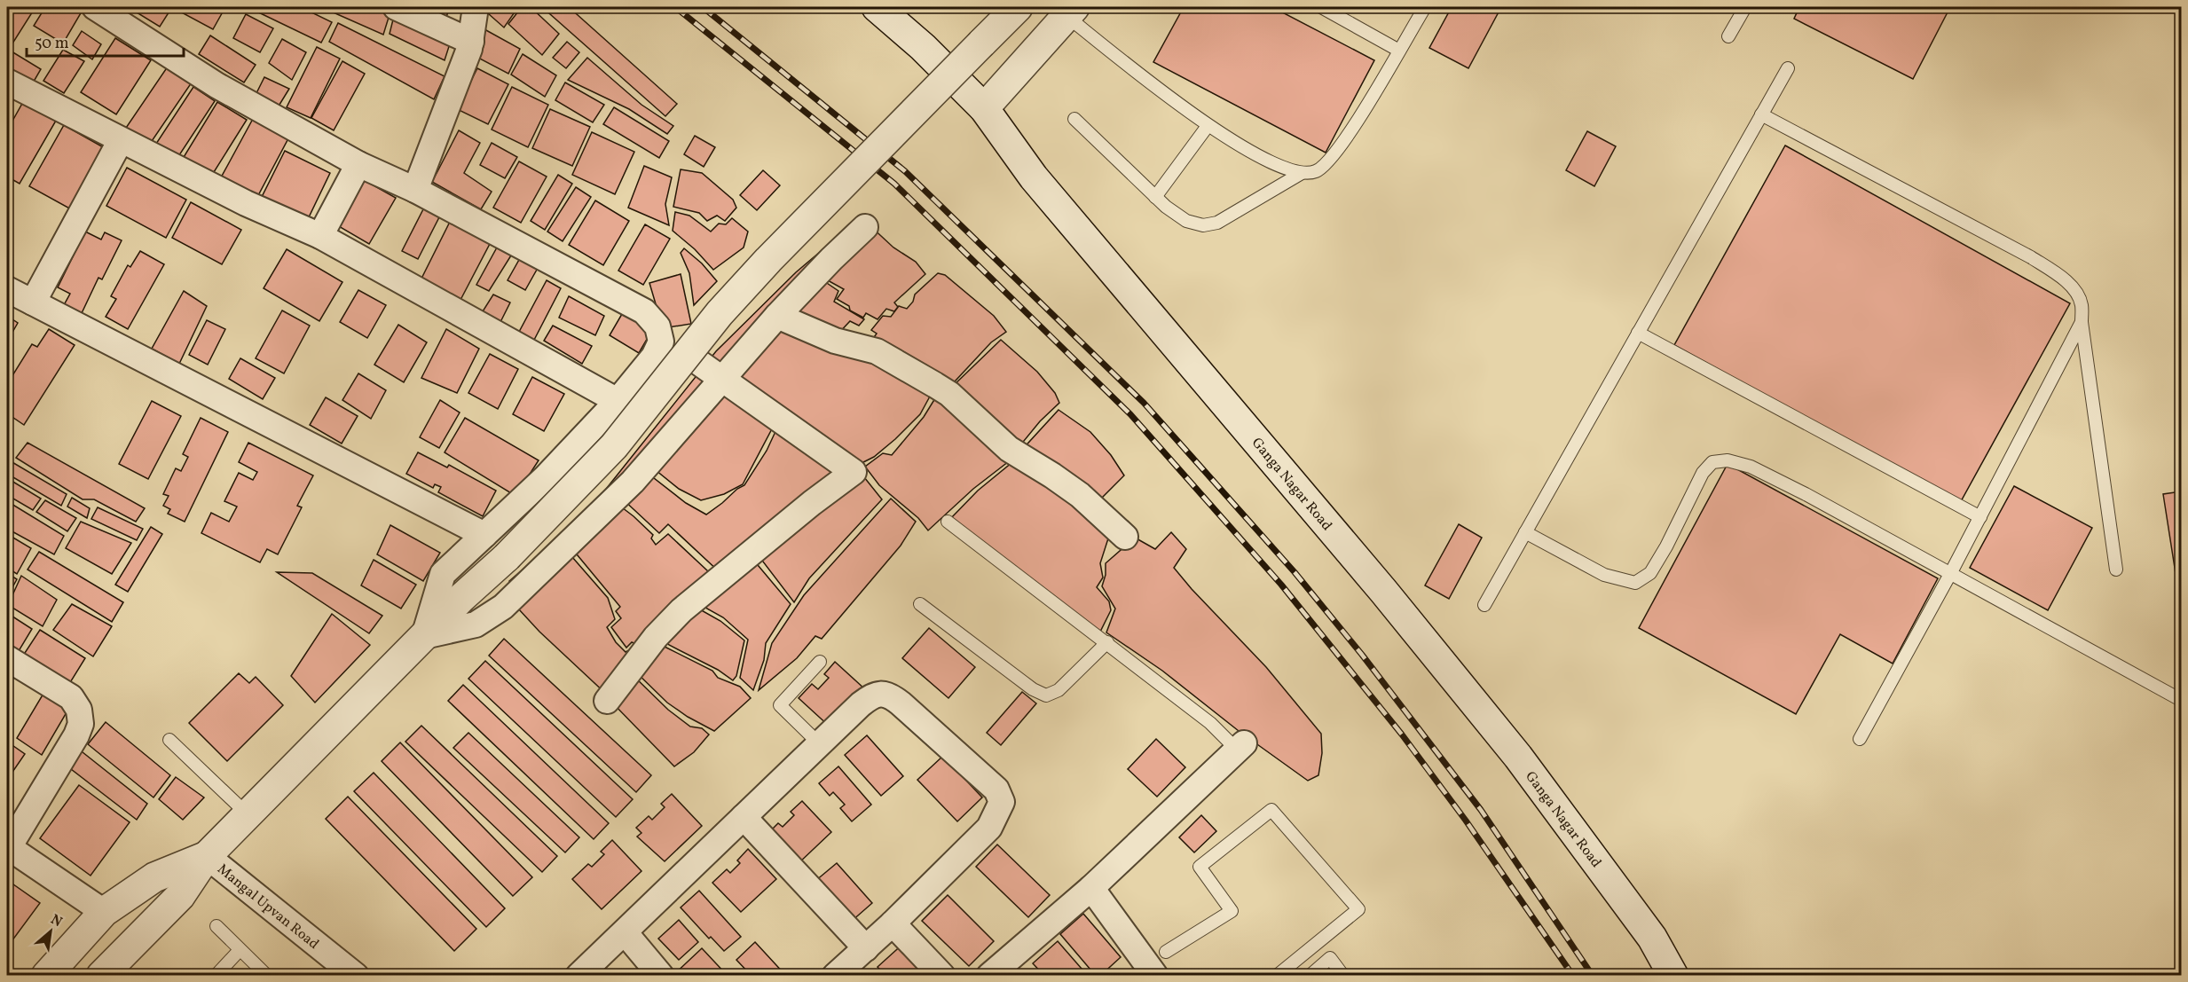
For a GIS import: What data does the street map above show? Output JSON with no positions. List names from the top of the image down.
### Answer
{
  "streets": {
    "street": ["Ganga Nagar Road", "Mangal Upvan Road"]
  },
  "scale_bar": "50 m",
  "north": "top right"
}
